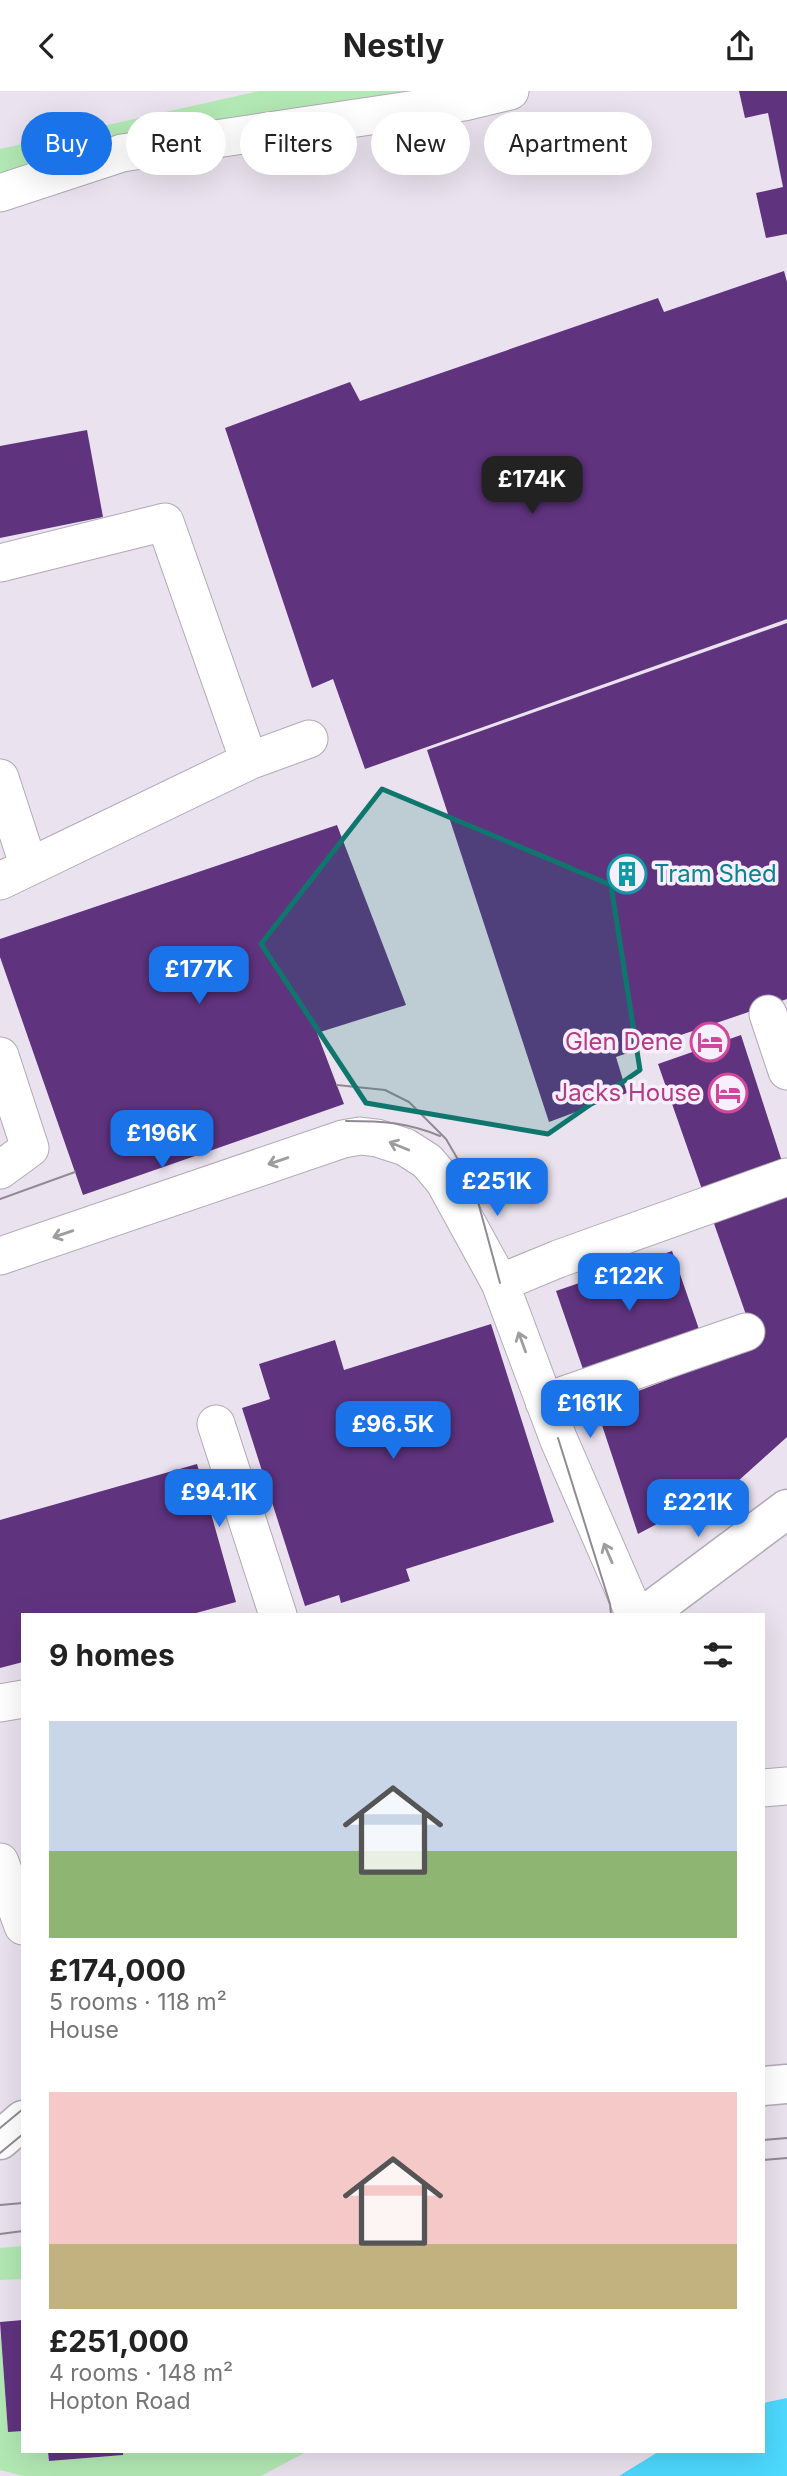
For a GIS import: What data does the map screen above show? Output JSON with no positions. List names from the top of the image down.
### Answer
{
  "places": {
    "building": ["Tram Shed"],
    "hotel": ["Glen Dene", "Jacks House"]
  },
  "page": {
    "header": "Nestly",
    "chip": [
      "Buy",
      "Rent",
      "Filters",
      "New",
      "Apartment"
    ],
    "price": [
      "£174K",
      "£177K",
      "£196K",
      "£251K",
      "£122K",
      "£161K",
      "£96.5K",
      "£94.1K",
      "£221K"
    ],
    "heading": "9 homes",
    "list": [
      {
        "name": "£174,000",
        "note": "5 rooms · 118 m² · House"
      },
      {
        "name": "£251,000",
        "note": "4 rooms · 148 m² · Hopton Road"
      }
    ]
  }
}
